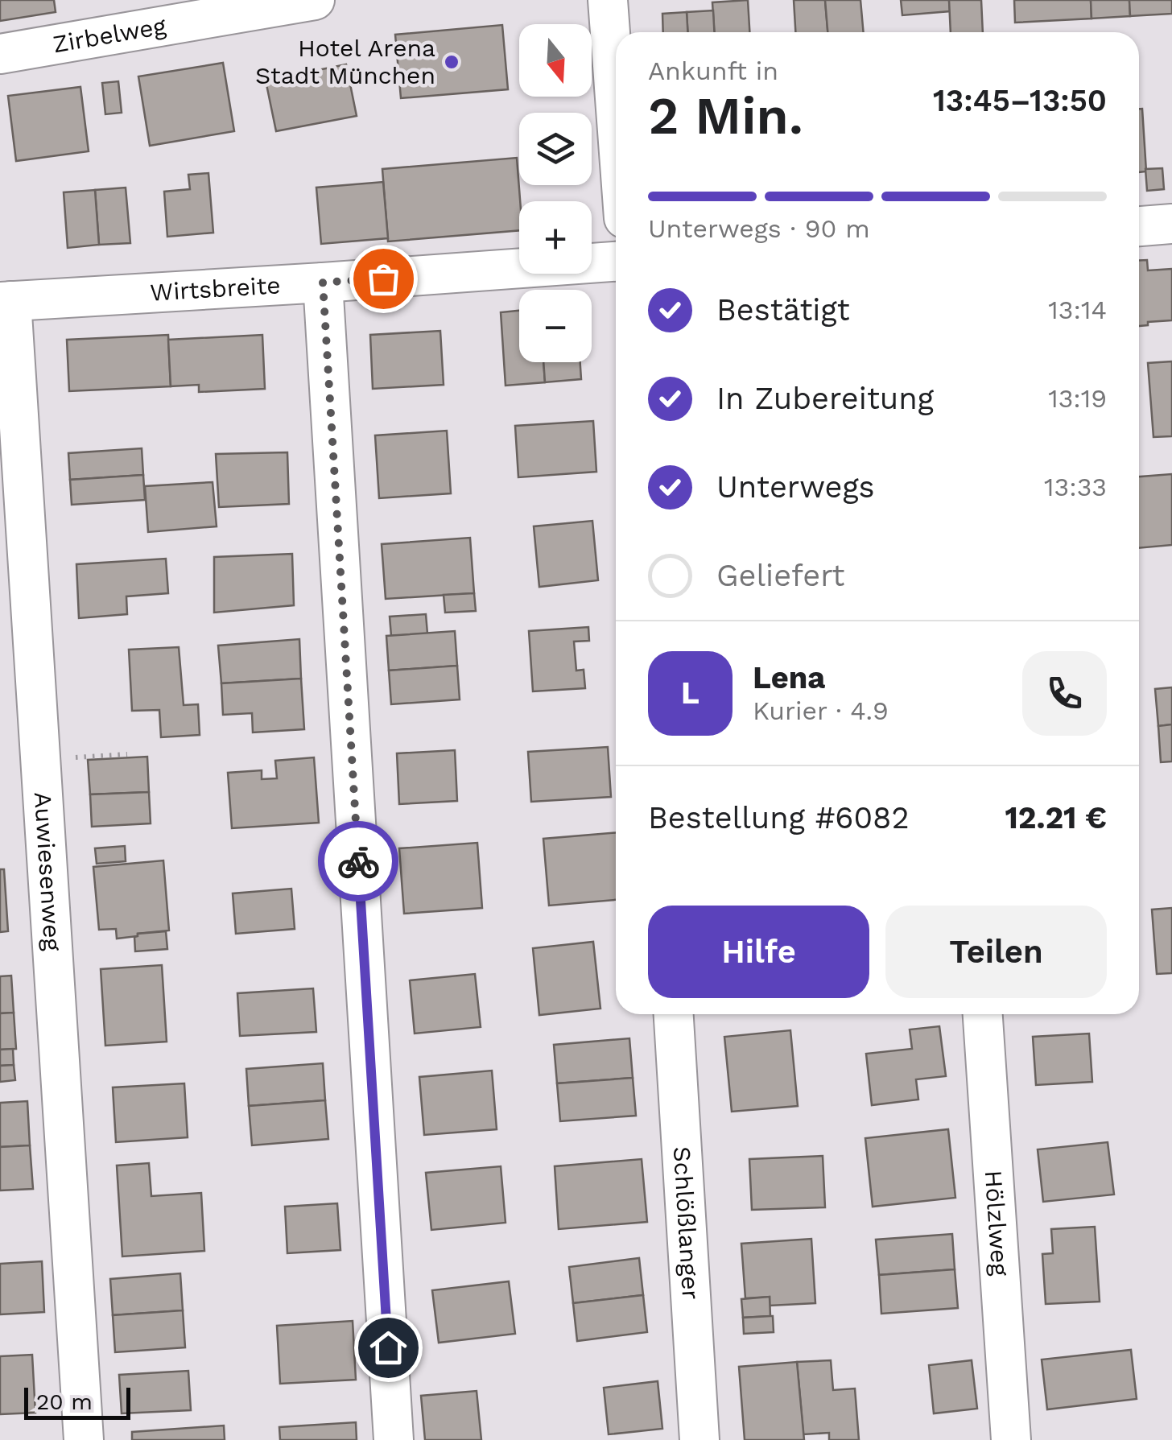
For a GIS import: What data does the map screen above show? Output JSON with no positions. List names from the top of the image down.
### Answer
{
  "streets": {
    "street": [
      "Zirbelweg",
      "Wirtsbreite",
      "Auwiesenweg",
      "Schlößlanger",
      "Hölzlweg"
    ]
  },
  "crossings": [
    ["Wirtsbreite", "Auwiesenweg"]
  ],
  "places": ["Hotel Arena Stadt München"],
  "scale_bar": "20 m",
  "north": "bottom",
  "page": {
    "map_buttons": ["+", "−"],
    "heading": ["2 Min.", "Ankunft in", "13:45–13:50"],
    "panel": [
      "Lena",
      "Kurier · 4.9",
      "Bestellung #6082",
      "12.21 €"
    ],
    "bar": "Unterwegs · 90 m",
    "list": [
      ["Bestätigt", "13:14"],
      ["In Zubereitung", "13:19"],
      ["Unterwegs", "13:33"],
      "Geliefert"
    ],
    "round": "L",
    "buttons": ["Hilfe", "Teilen"],
    "scale": "20 m"
  }
}
